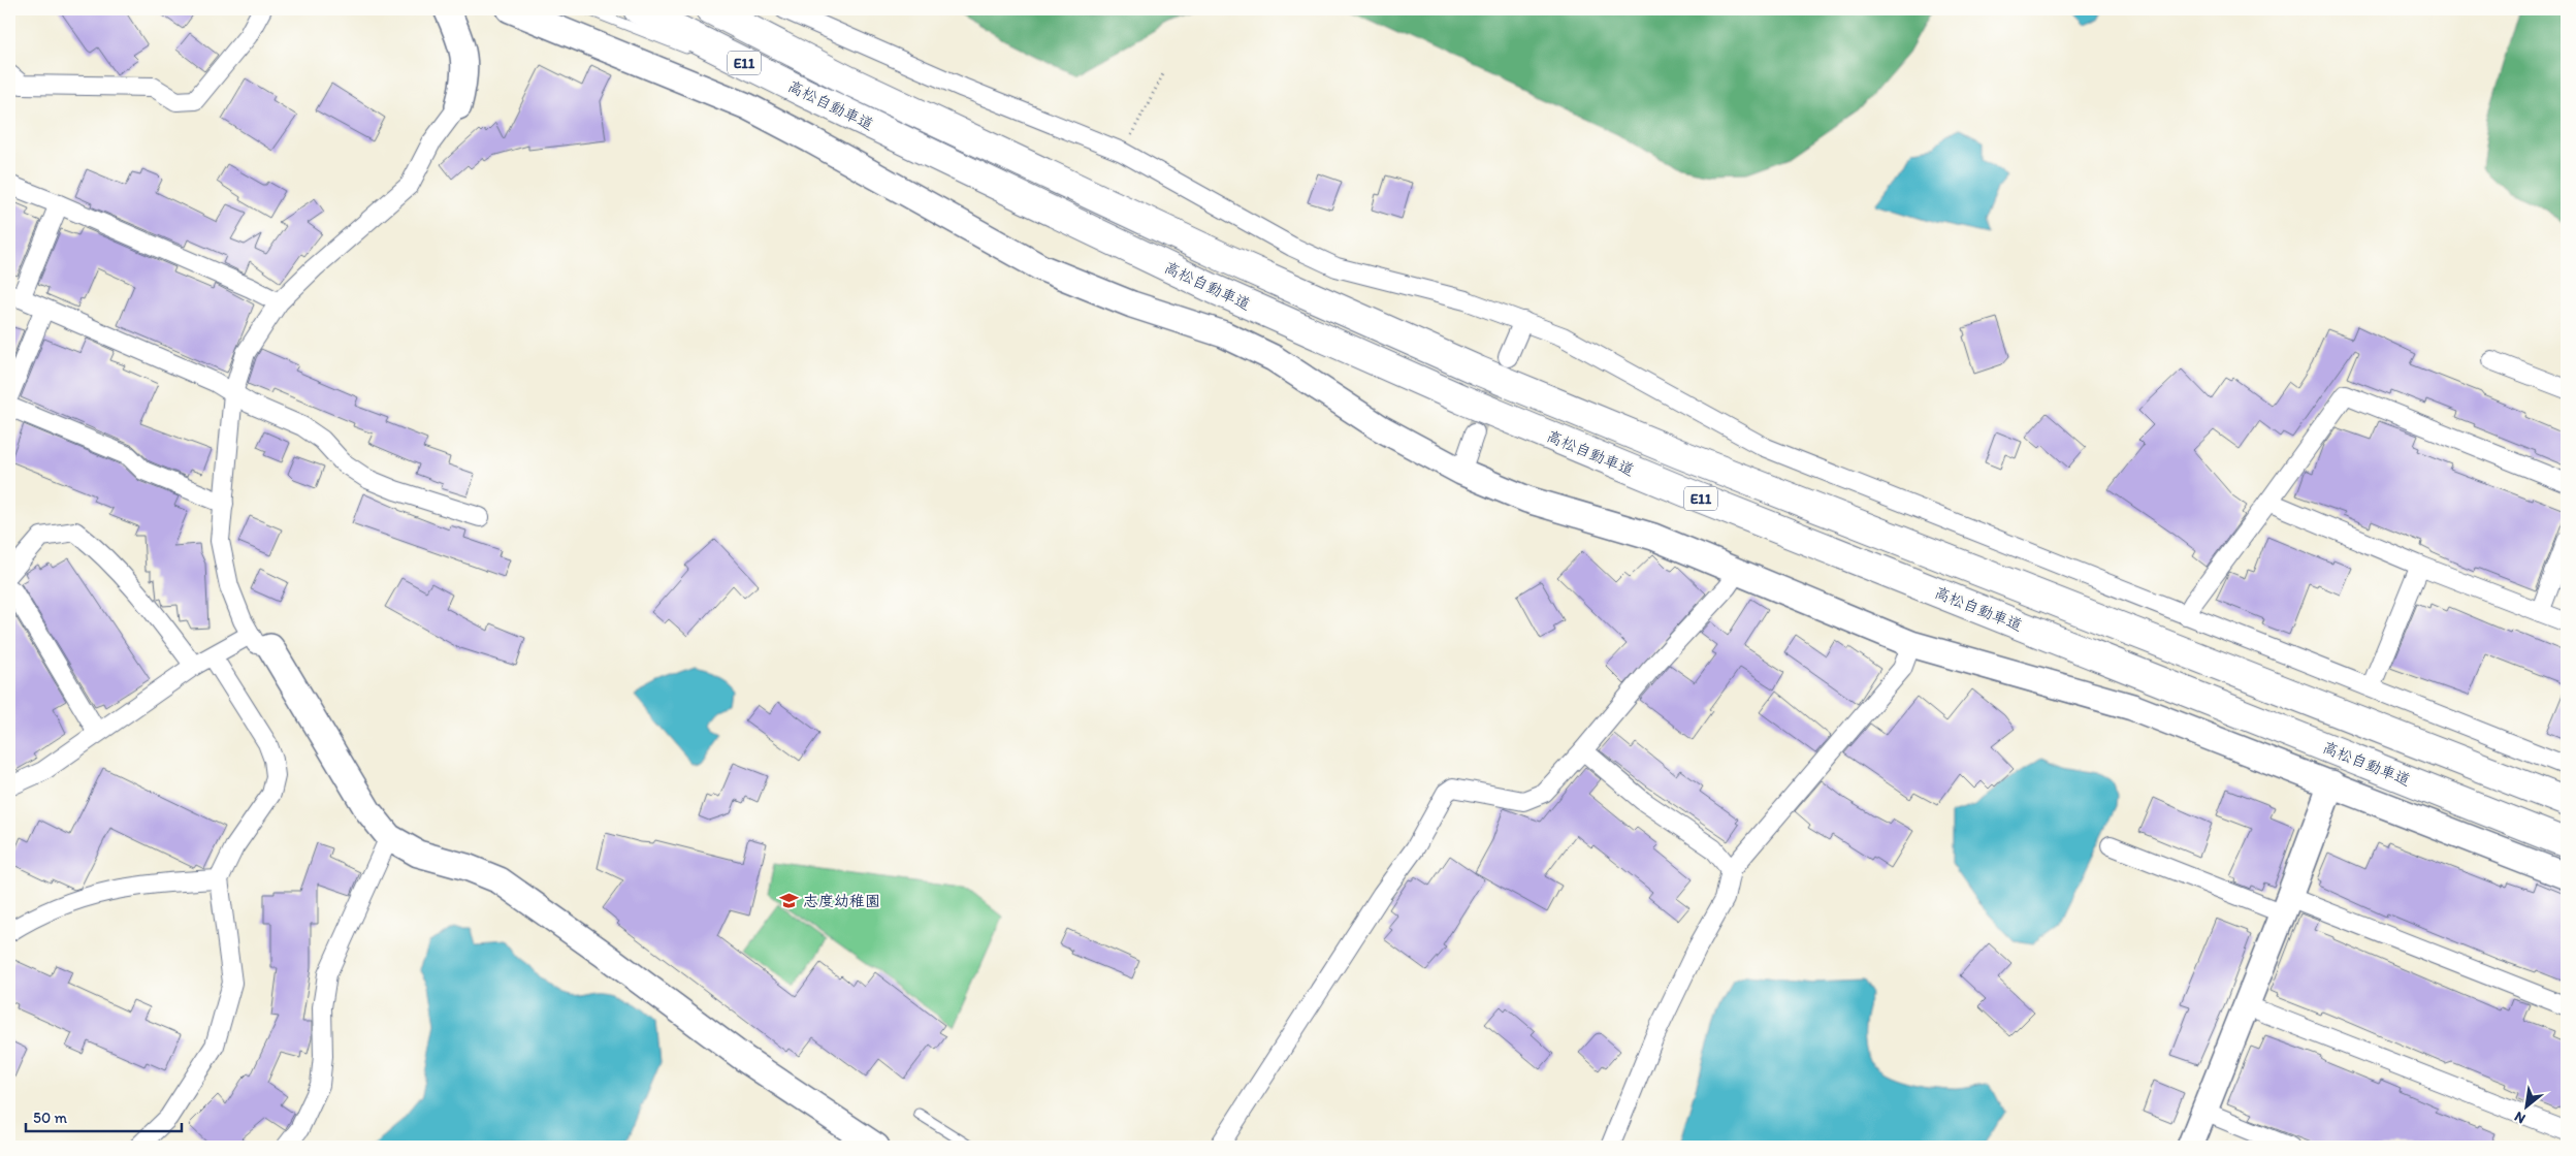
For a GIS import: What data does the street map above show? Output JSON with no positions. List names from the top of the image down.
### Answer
{
  "streets": {
    "highway": ["E11", "高松自動車道"]
  },
  "places": {
    "school or university": ["志度幼稚園"]
  },
  "scale_bar": "50 m",
  "north": "bottom left"
}
